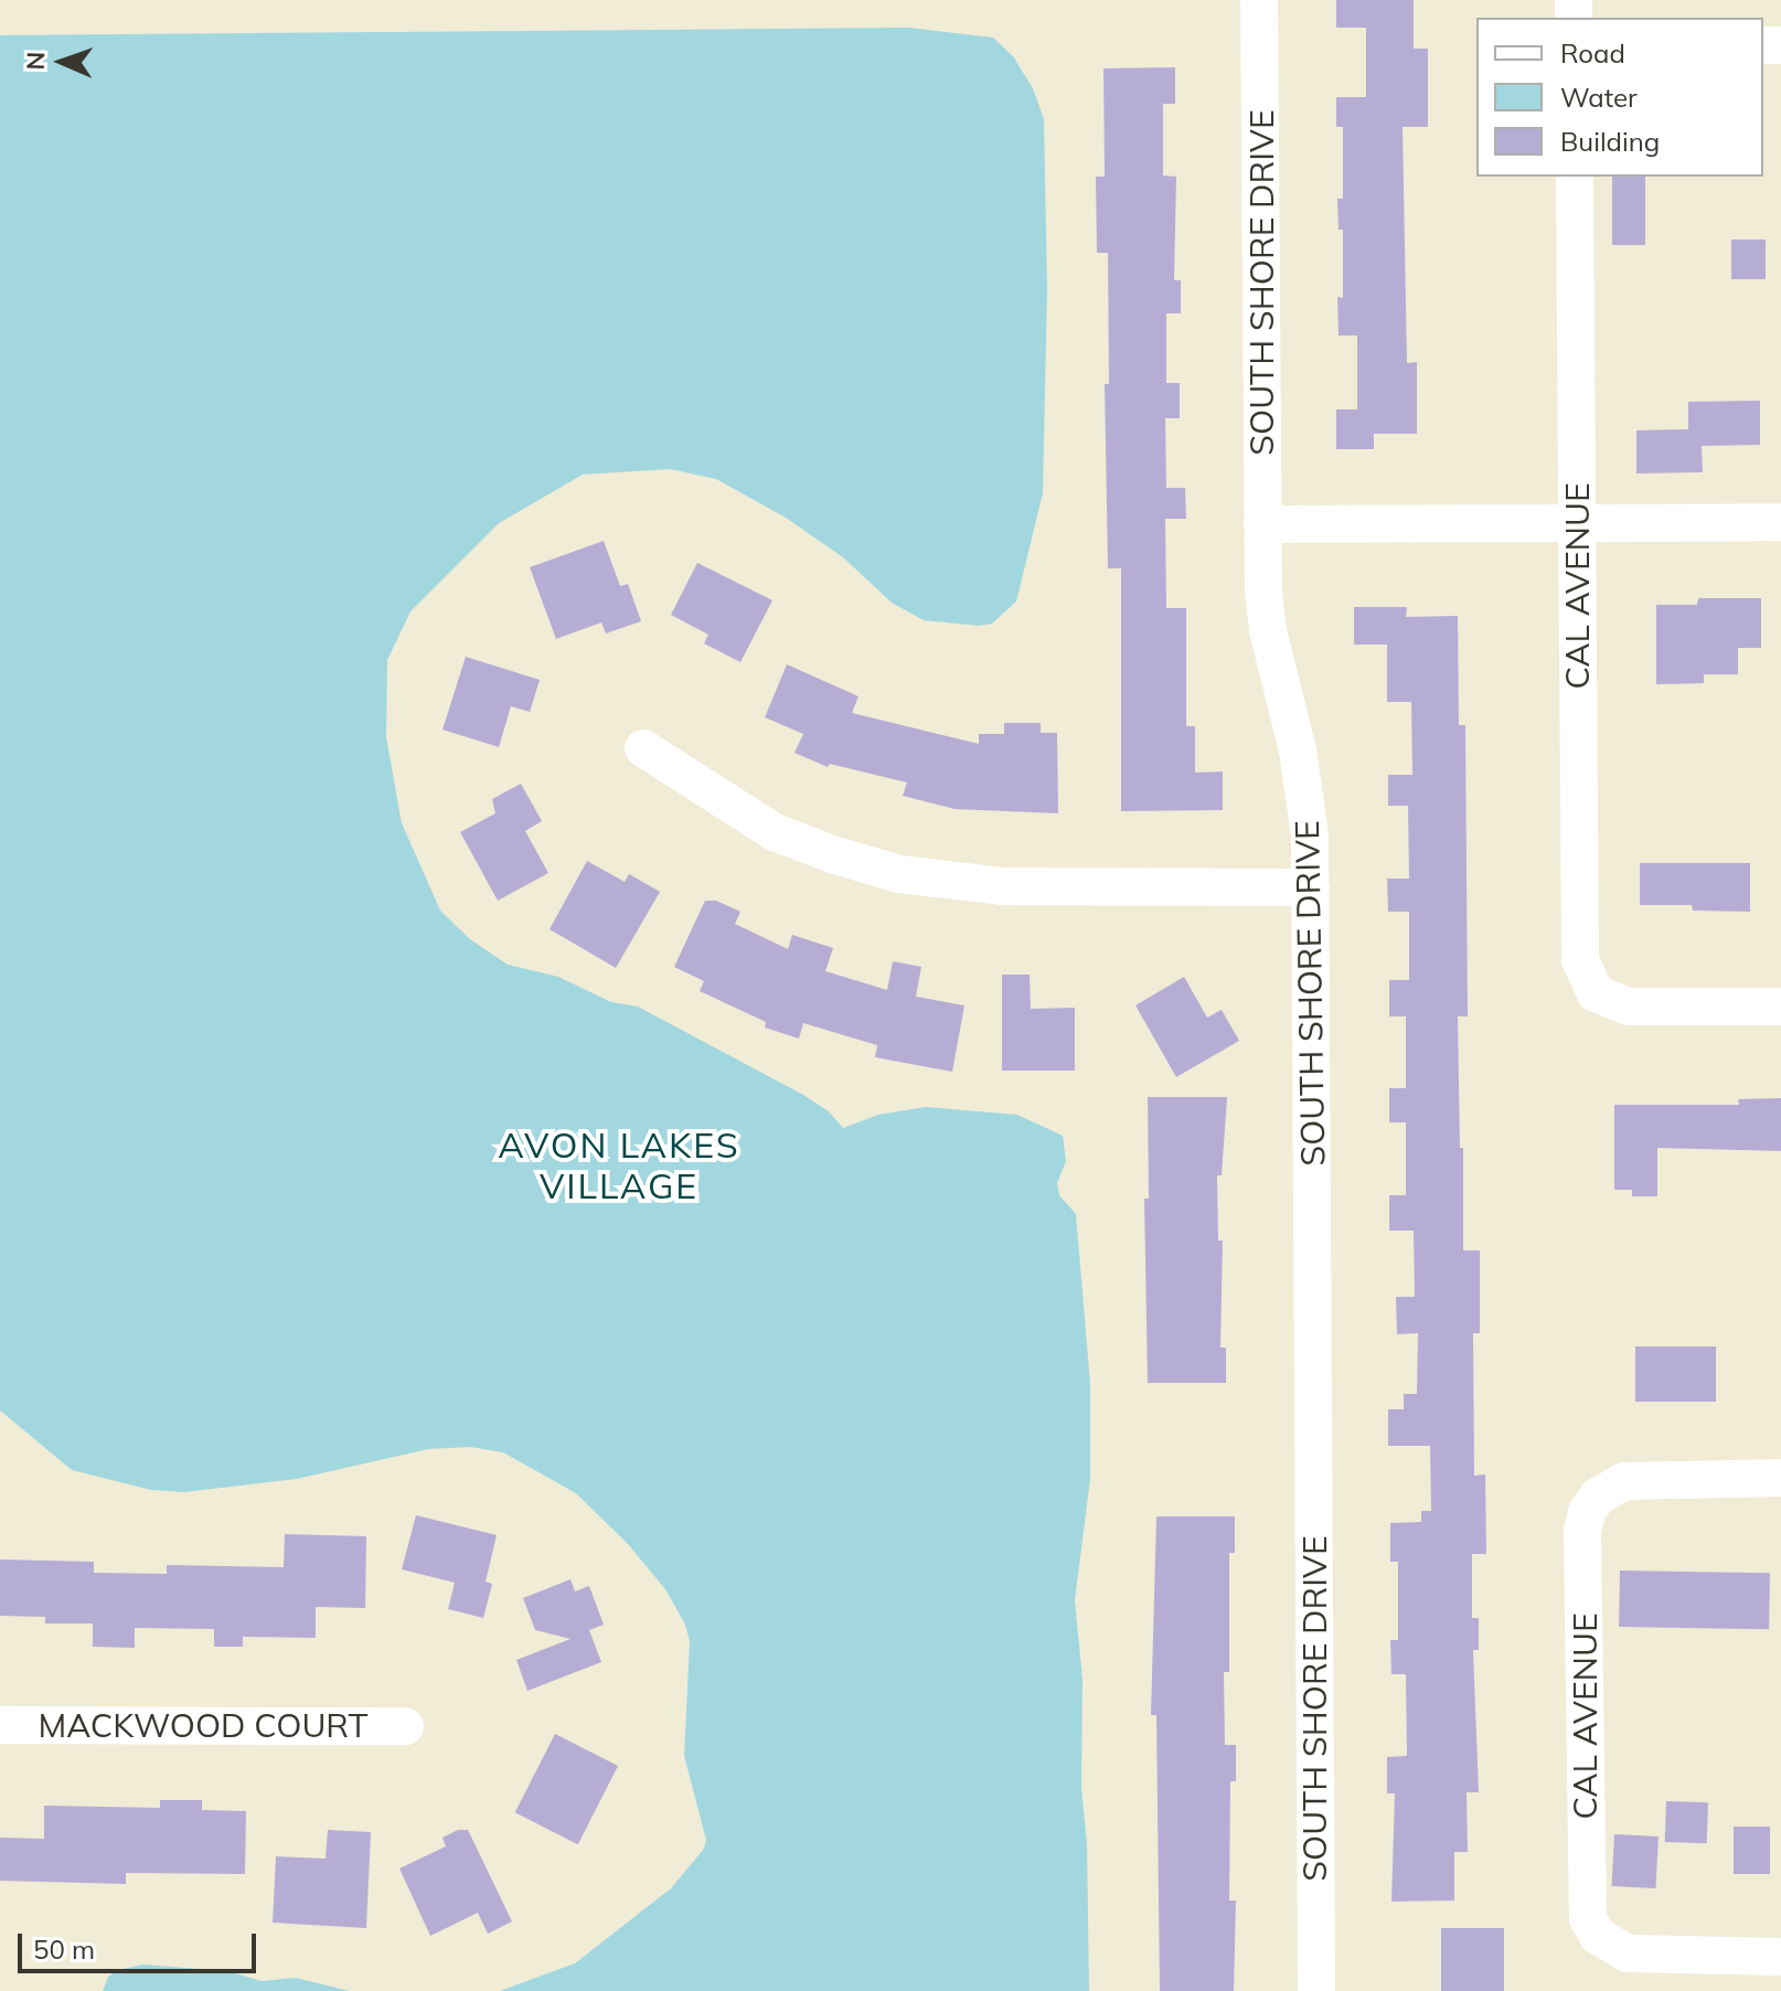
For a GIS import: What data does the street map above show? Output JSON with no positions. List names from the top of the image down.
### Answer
{
  "streets": {
    "street": ["SOUTH SHORE DRIVE", "CAL AVENUE", "MACKWOOD COURT"]
  },
  "districts": ["AVON LAKES VILLAGE"],
  "legend": ["Road", "Water", "Building"],
  "scale_bar": "50 m",
  "north": "left"
}
